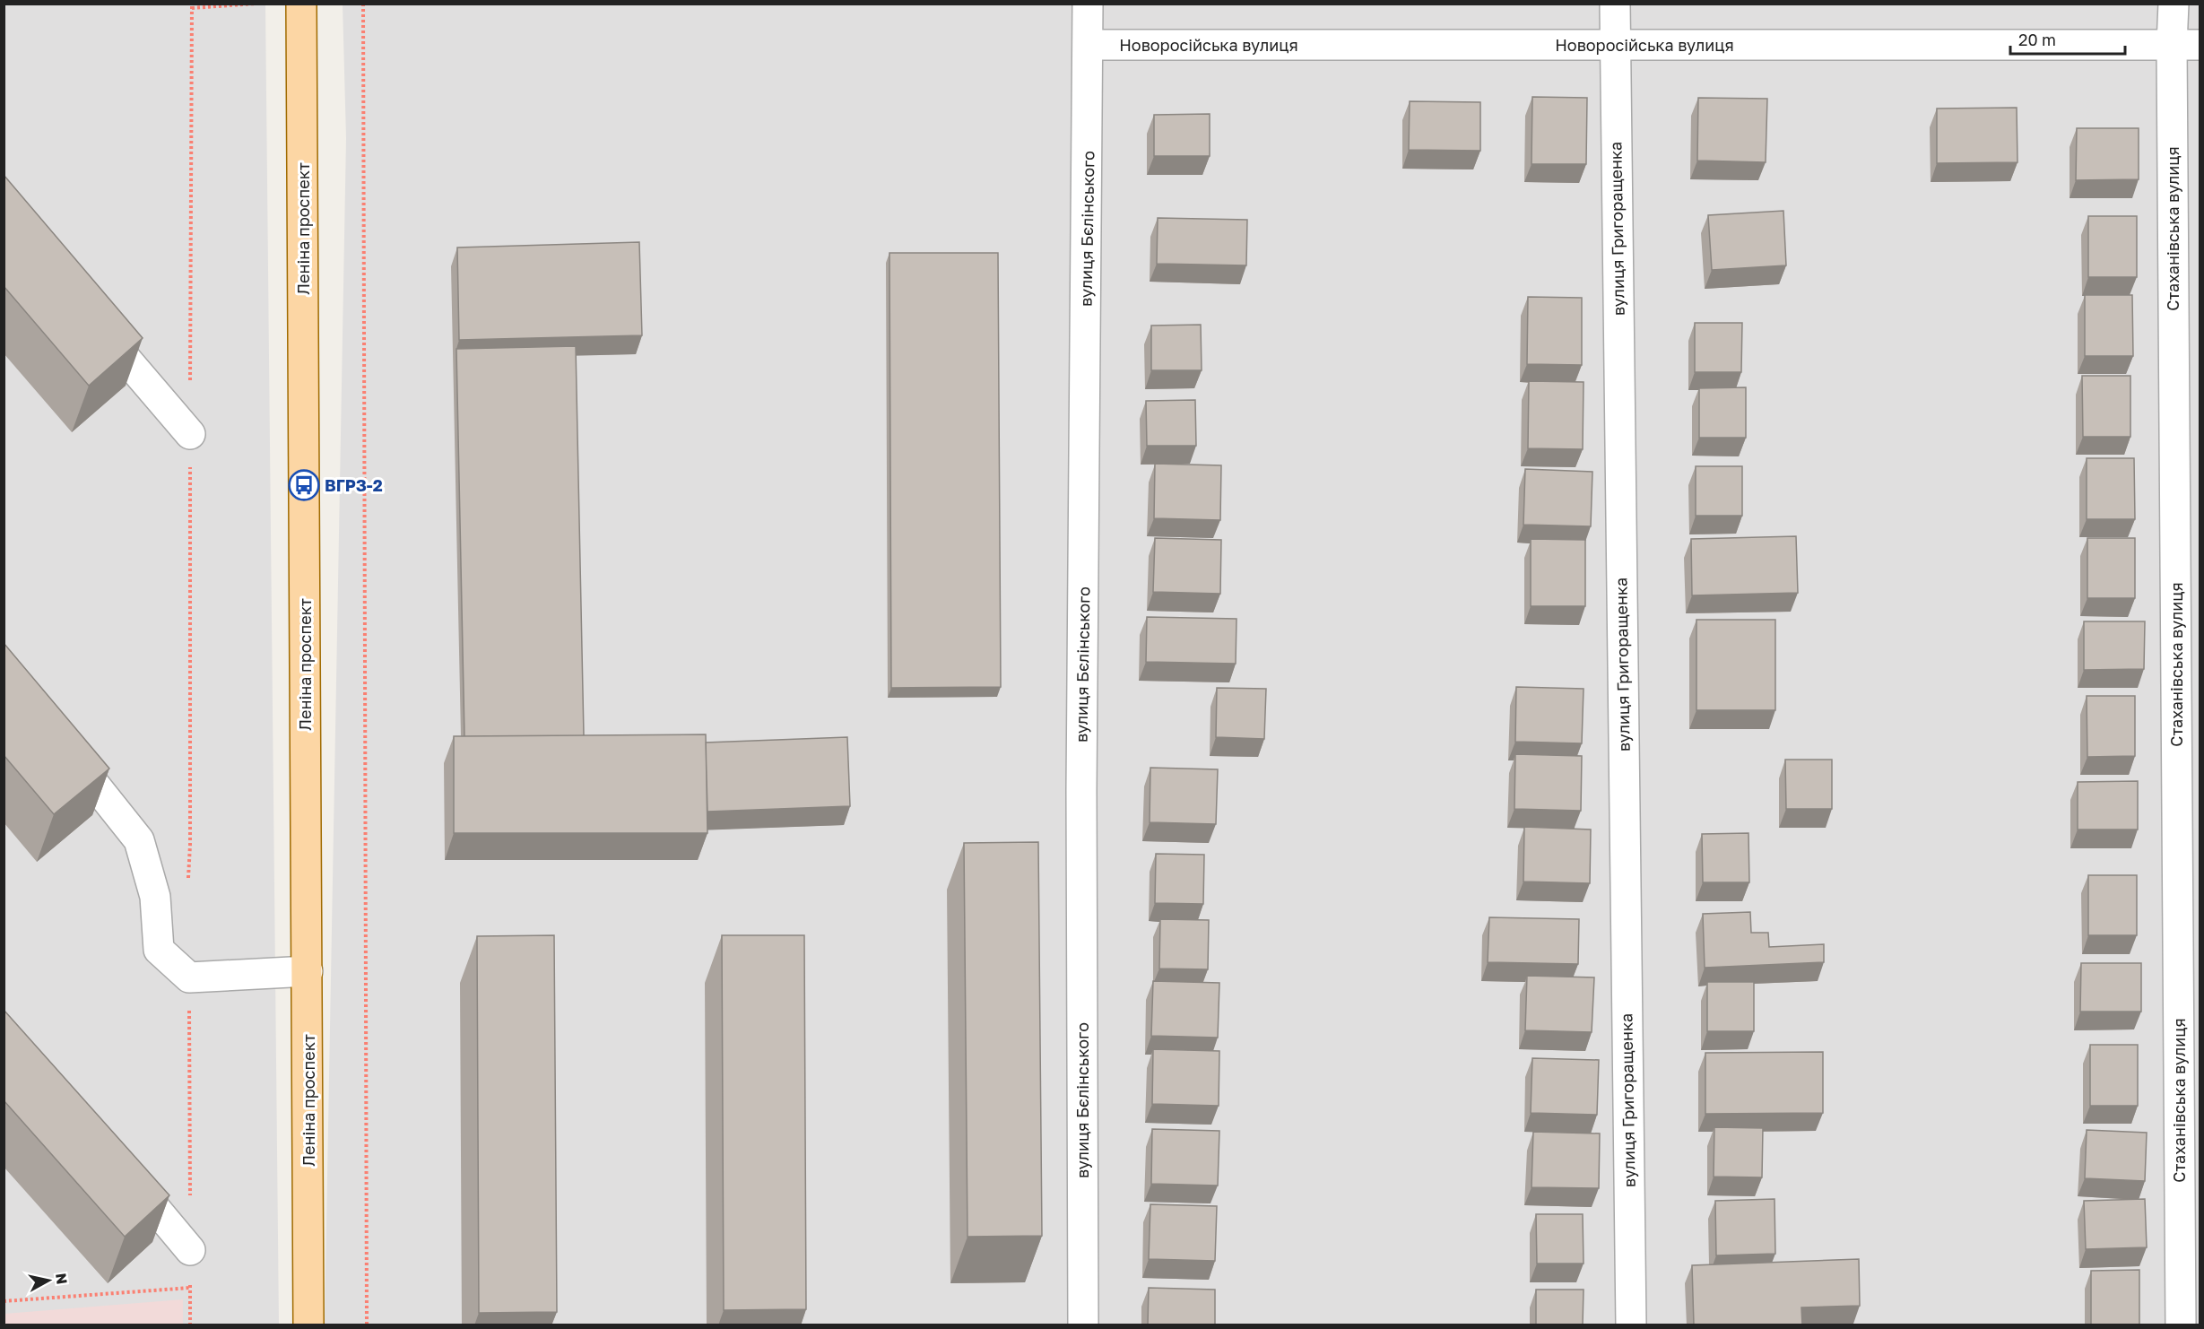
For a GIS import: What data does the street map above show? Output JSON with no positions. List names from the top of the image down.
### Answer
{
  "streets": {
    "main road": ["Леніна проспект"],
    "street": [
      "Новоросійська вулиця",
      "вулиця Бєлінського",
      "вулиця Григоращенка",
      "Стаханівська вулиця"
    ]
  },
  "crossings": [
    ["Новоросійська вулиця", "вулиця Бєлінського"],
    ["Новоросійська вулиця", "вулиця Григоращенка"],
    ["Новоросійська вулиця", "Стаханівська вулиця"]
  ],
  "places": {
    "bus stop": ["ВГРЗ-2"]
  },
  "scale_bar": "20 m",
  "north": "right"
}
